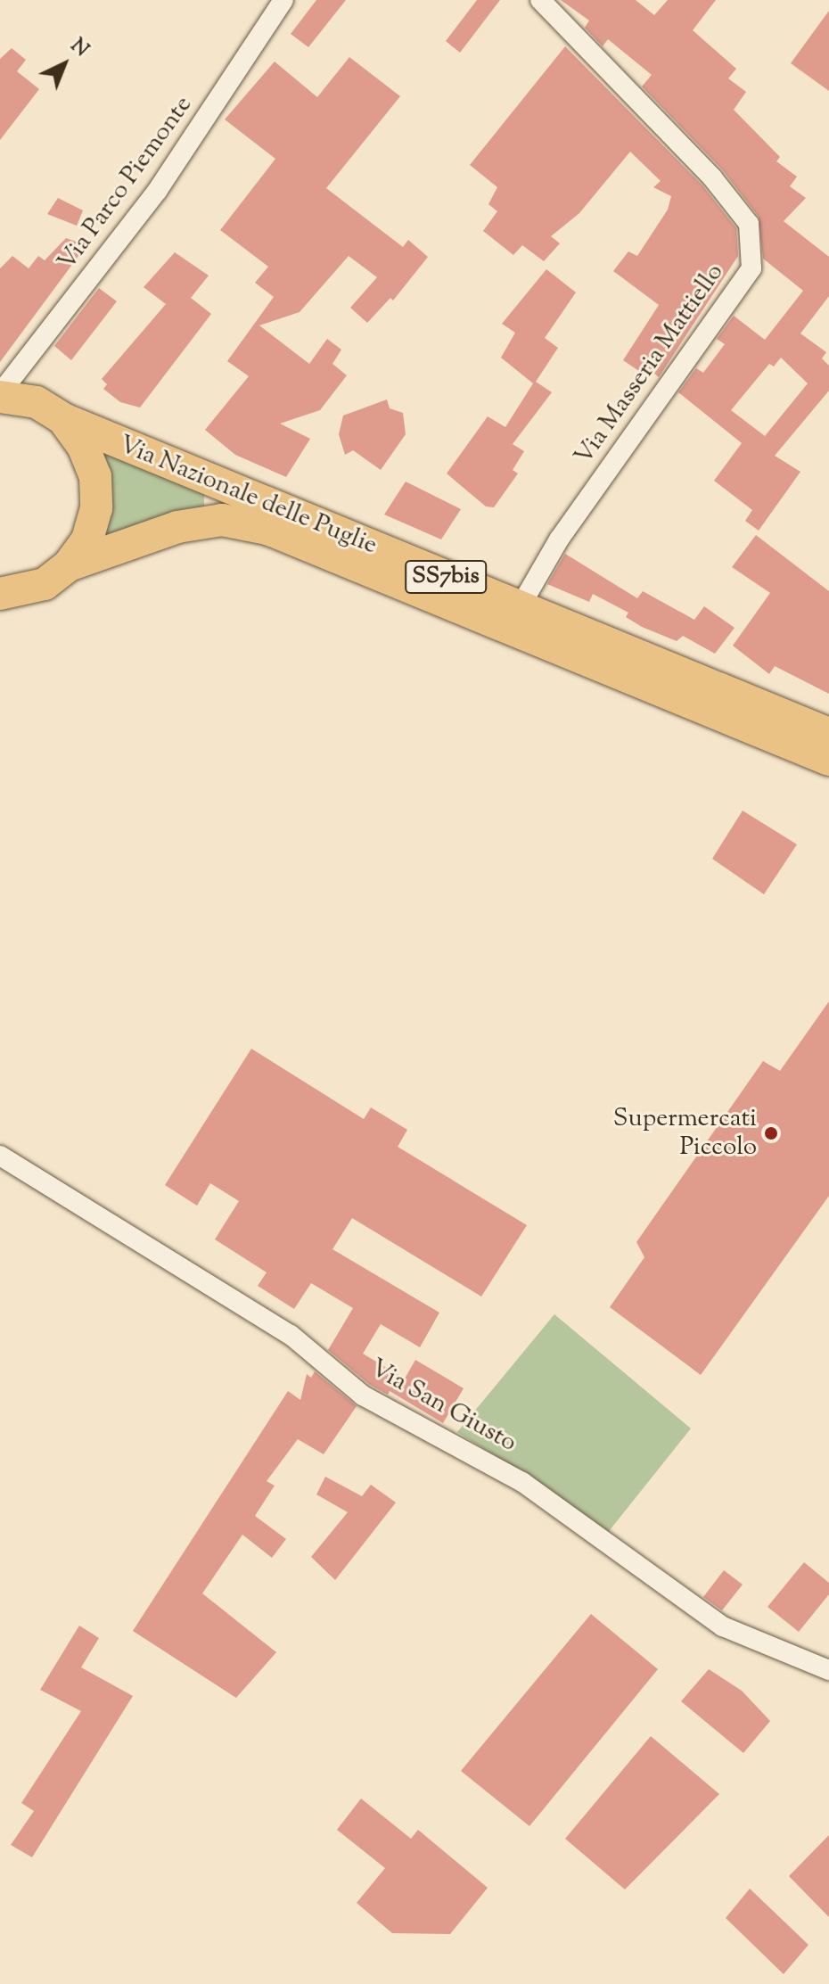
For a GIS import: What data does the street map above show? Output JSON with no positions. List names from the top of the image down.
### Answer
{
  "streets": {
    "main road": ["Via Nazionale delle Puglie", "SS7bis"],
    "street": ["Via Parco Piemonte", "Via Masseria Mattiello", "Via San Giusto"]
  },
  "crossings": [
    ["Via Parco Piemonte", "Via Nazionale delle Puglie"],
    ["Via Masseria Mattiello", "Via Nazionale delle Puglie"]
  ],
  "places": ["Supermercati Piccolo"],
  "north": "top right"
}
